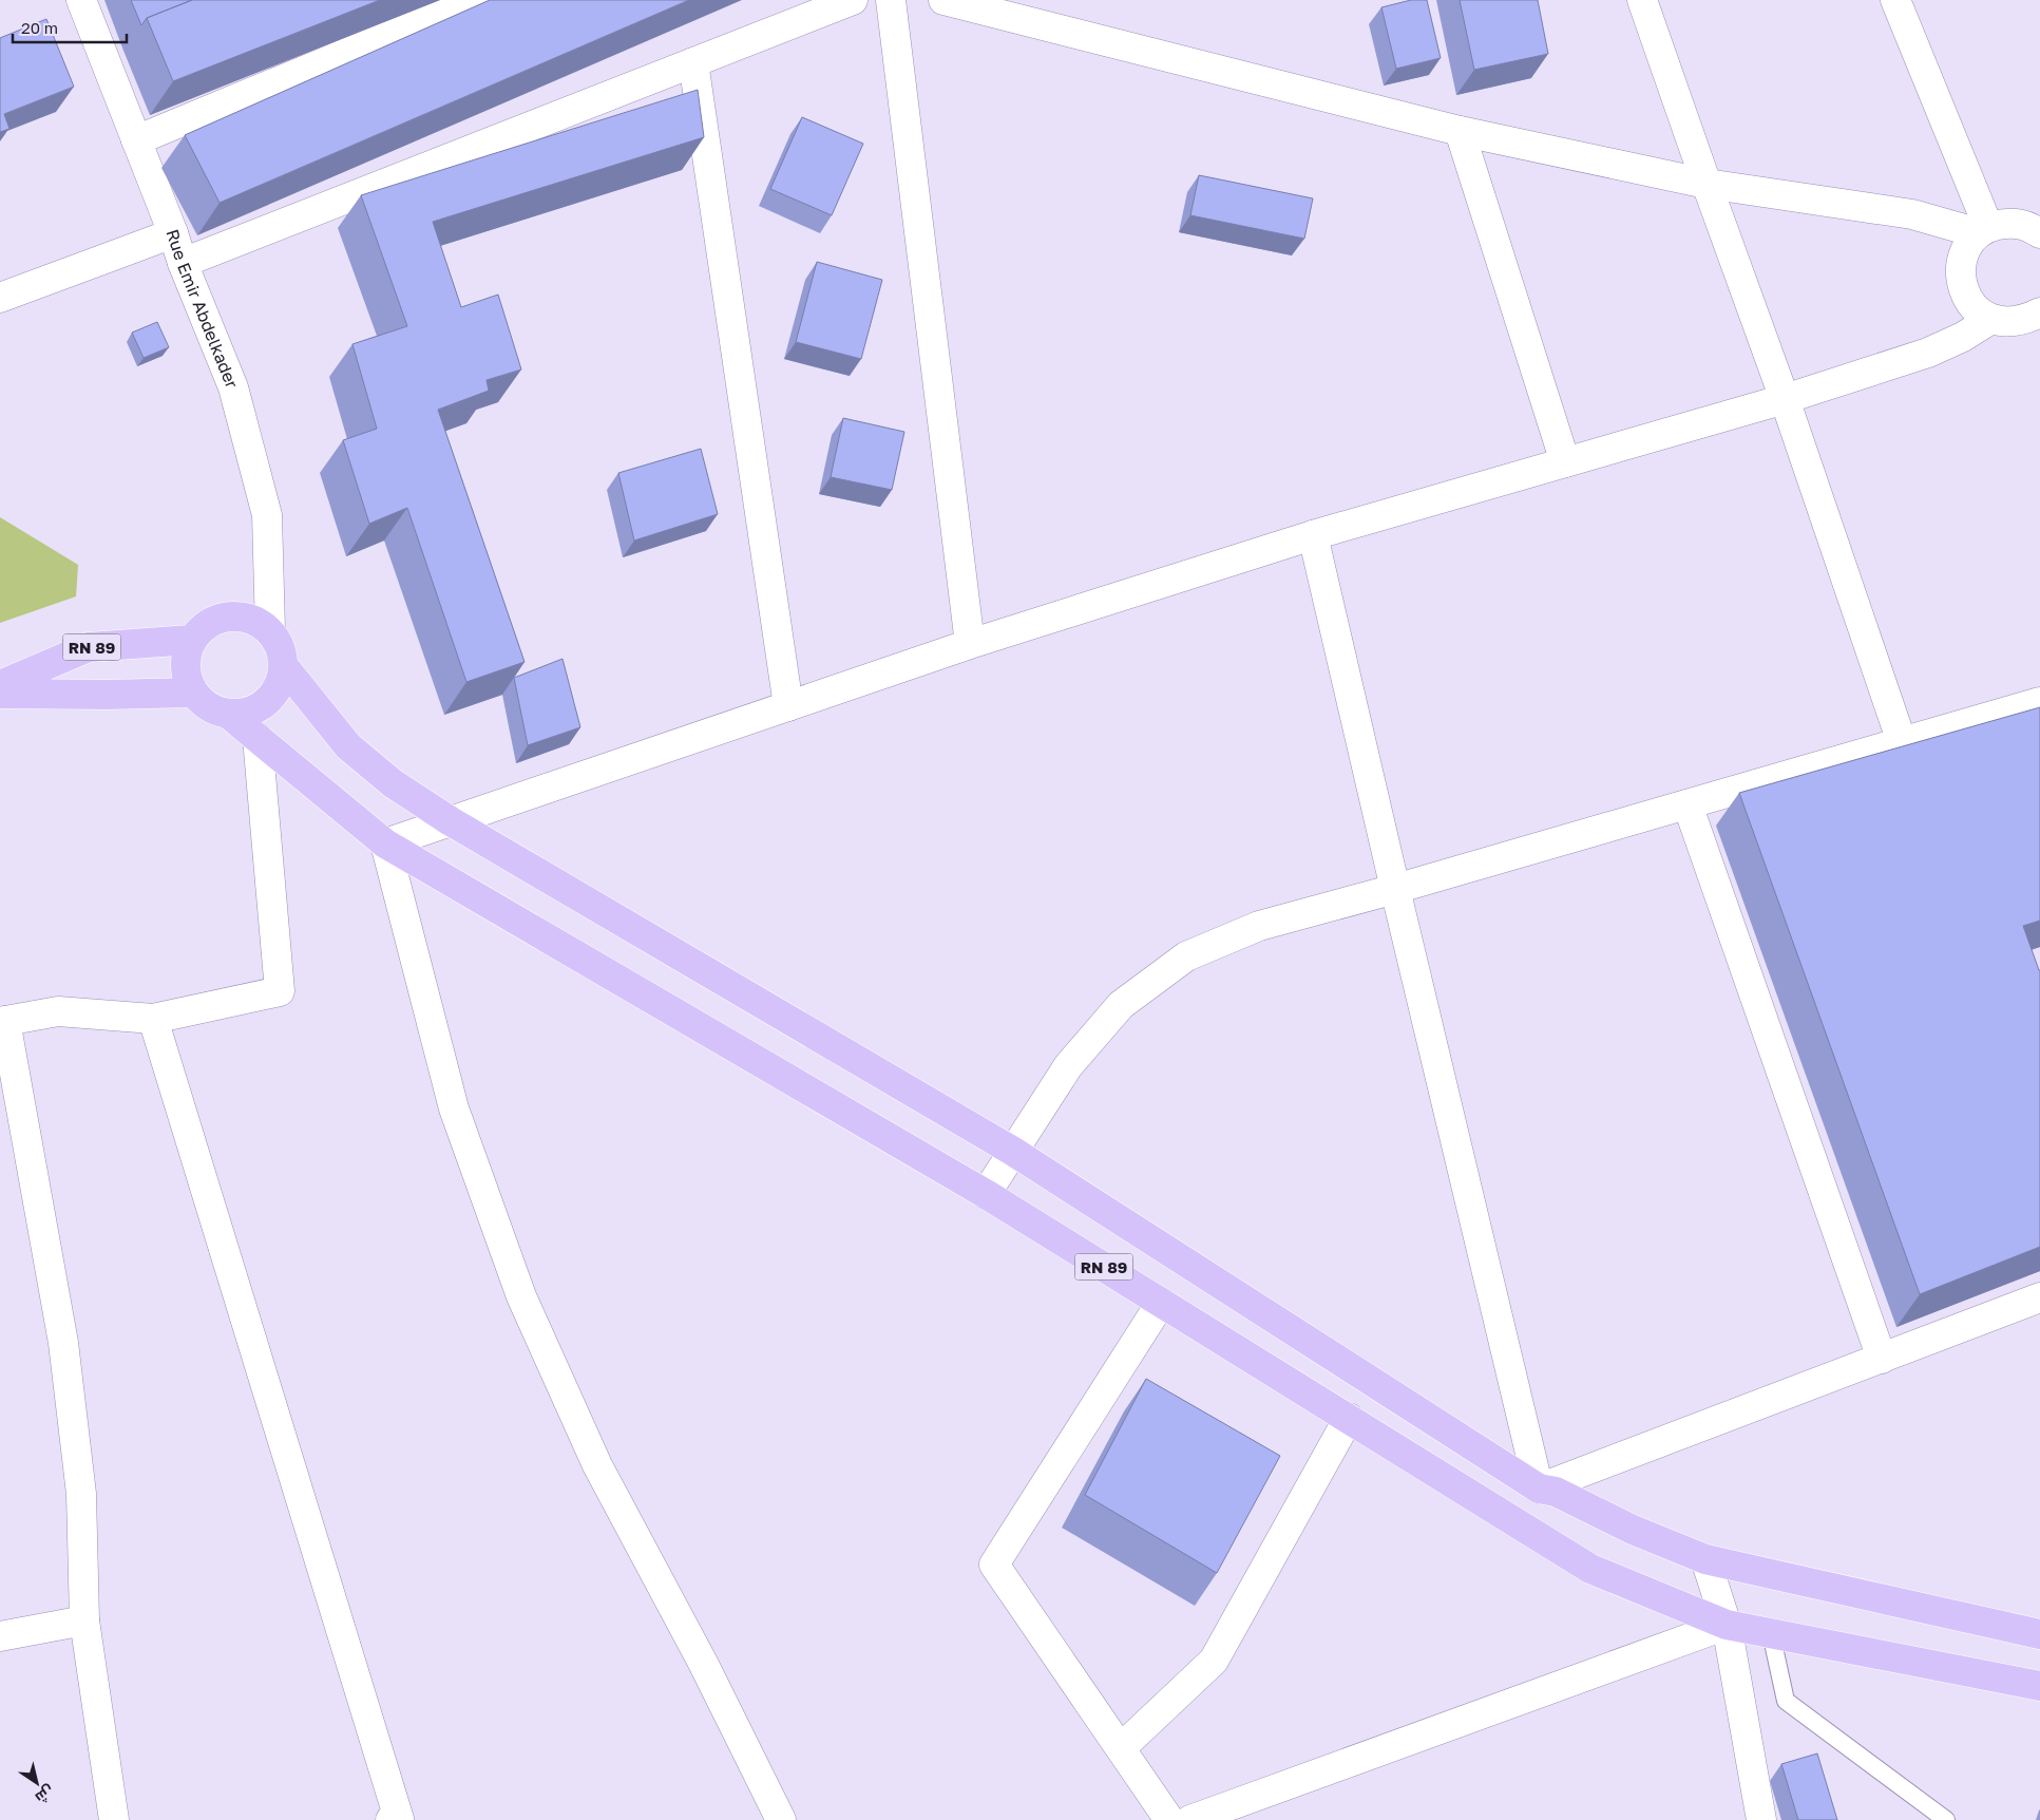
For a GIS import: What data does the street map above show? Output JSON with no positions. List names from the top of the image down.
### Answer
{
  "streets": {
    "main road": ["RN 89"],
    "street": ["Rue Emir Abdelkader"]
  },
  "crossings": [
    ["Rue Emir Abdelkader", "RN 89"]
  ],
  "scale_bar": "20 m",
  "north": "bottom right"
}
